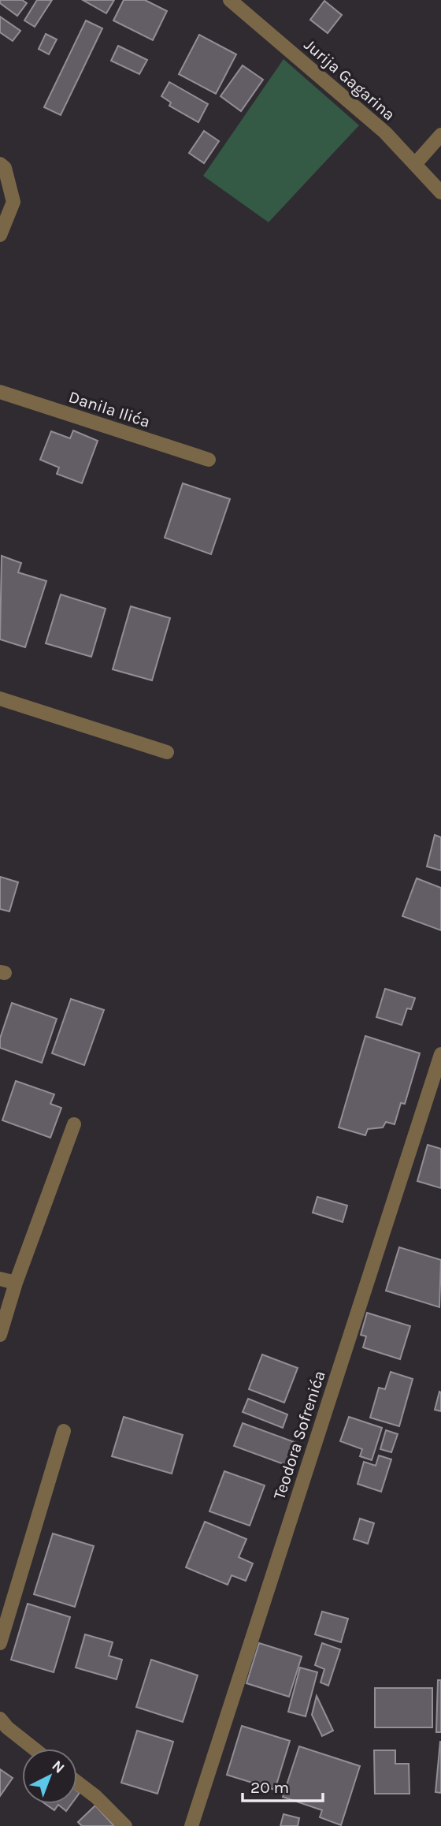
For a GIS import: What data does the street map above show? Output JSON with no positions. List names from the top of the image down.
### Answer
{
  "streets": {
    "street": ["Jurija Gagarina", "Danila Ilića", "Teodora Sofrenića"]
  },
  "scale_bar": "20 m",
  "north": "top right"
}
